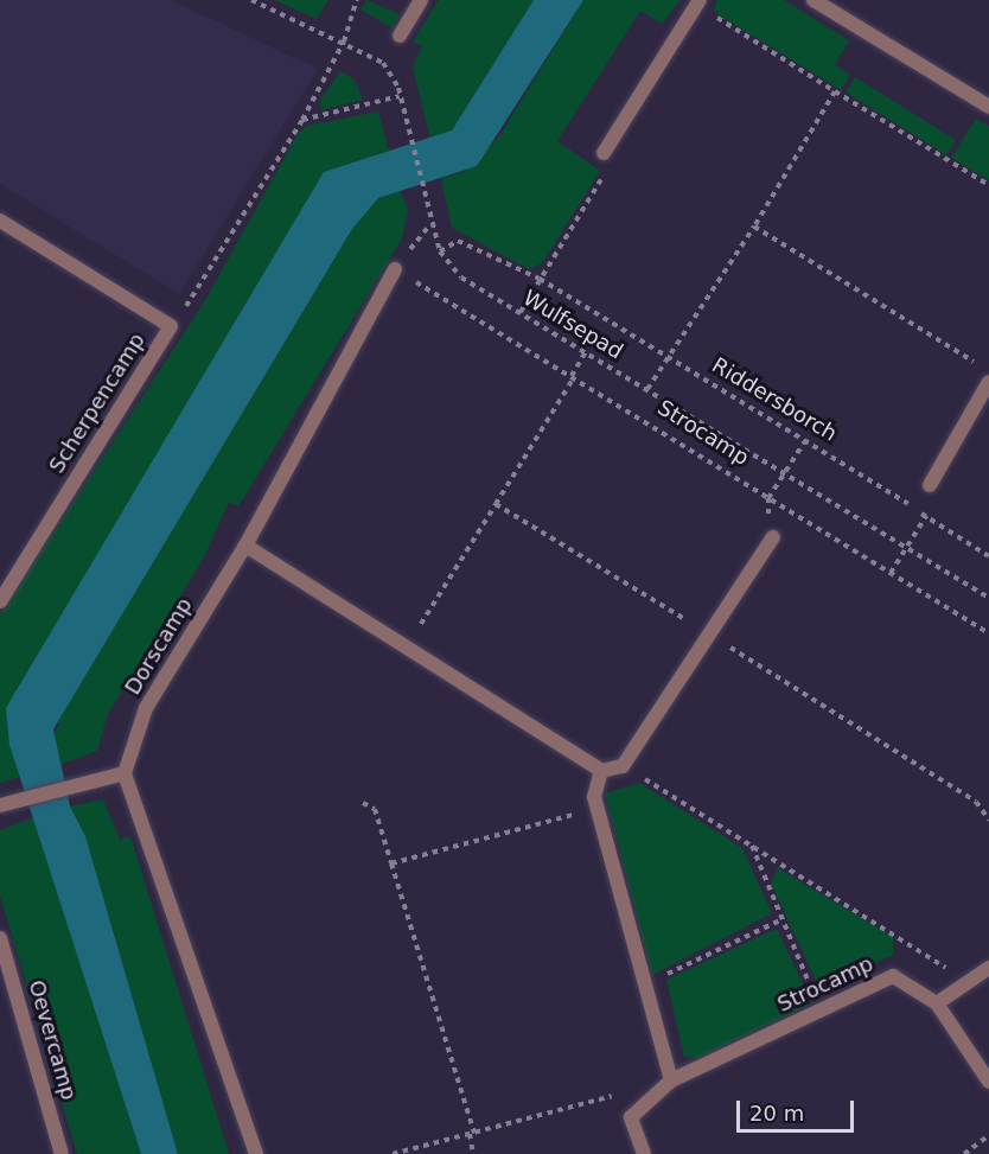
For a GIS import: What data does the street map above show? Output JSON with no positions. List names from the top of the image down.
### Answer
{
  "streets": {
    "street": [
      "Scherpencamp",
      "Strocamp",
      "Dorscamp",
      "Oevercamp"
    ],
    "path": ["Wulfsepad", "Riddersborch"]
  },
  "crossings": [
    ["Wulfsepad", "Riddersborch"],
    ["Strocamp", "Dorscamp"]
  ],
  "scale_bar": "20 m"
}
